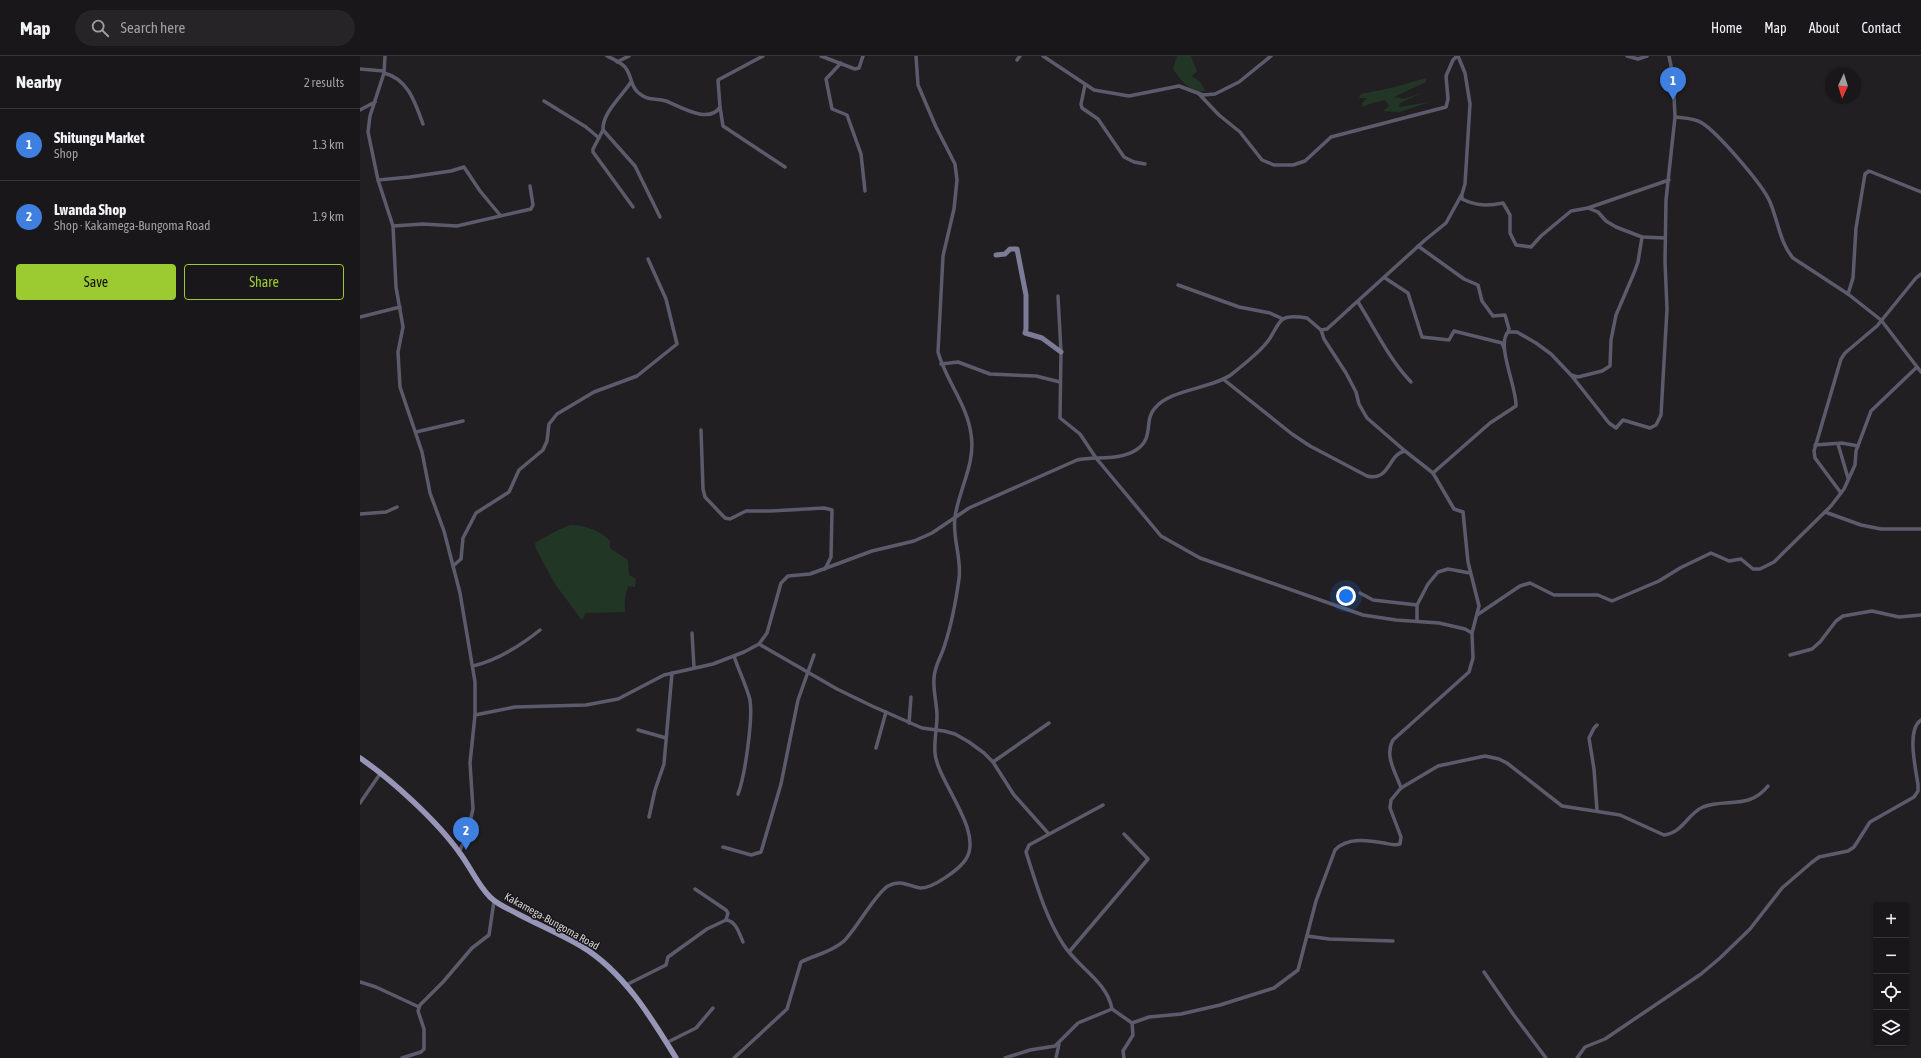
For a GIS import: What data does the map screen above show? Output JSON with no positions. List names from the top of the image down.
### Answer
{
  "streets": {
    "main road": ["Kakamega-Bungoma Road"]
  },
  "north": "bottom",
  "page": {
    "header": "Map",
    "search": "Search here",
    "nav": [
      "Home",
      "Map",
      "About",
      "Contact"
    ],
    "heading": ["Nearby", "2 results"],
    "pins": ["1", "2"],
    "list": [
      {
        "mark": "1",
        "name": "Shitungu Market",
        "note": "Shop",
        "value": "1.3 km"
      },
      {
        "mark": "2",
        "name": "Lwanda Shop",
        "note": "Shop · Kakamega-Bungoma Road",
        "value": "1.9 km"
      }
    ],
    "buttons": ["Save", "Share"],
    "map_buttons": ["+", "−"]
  }
}
